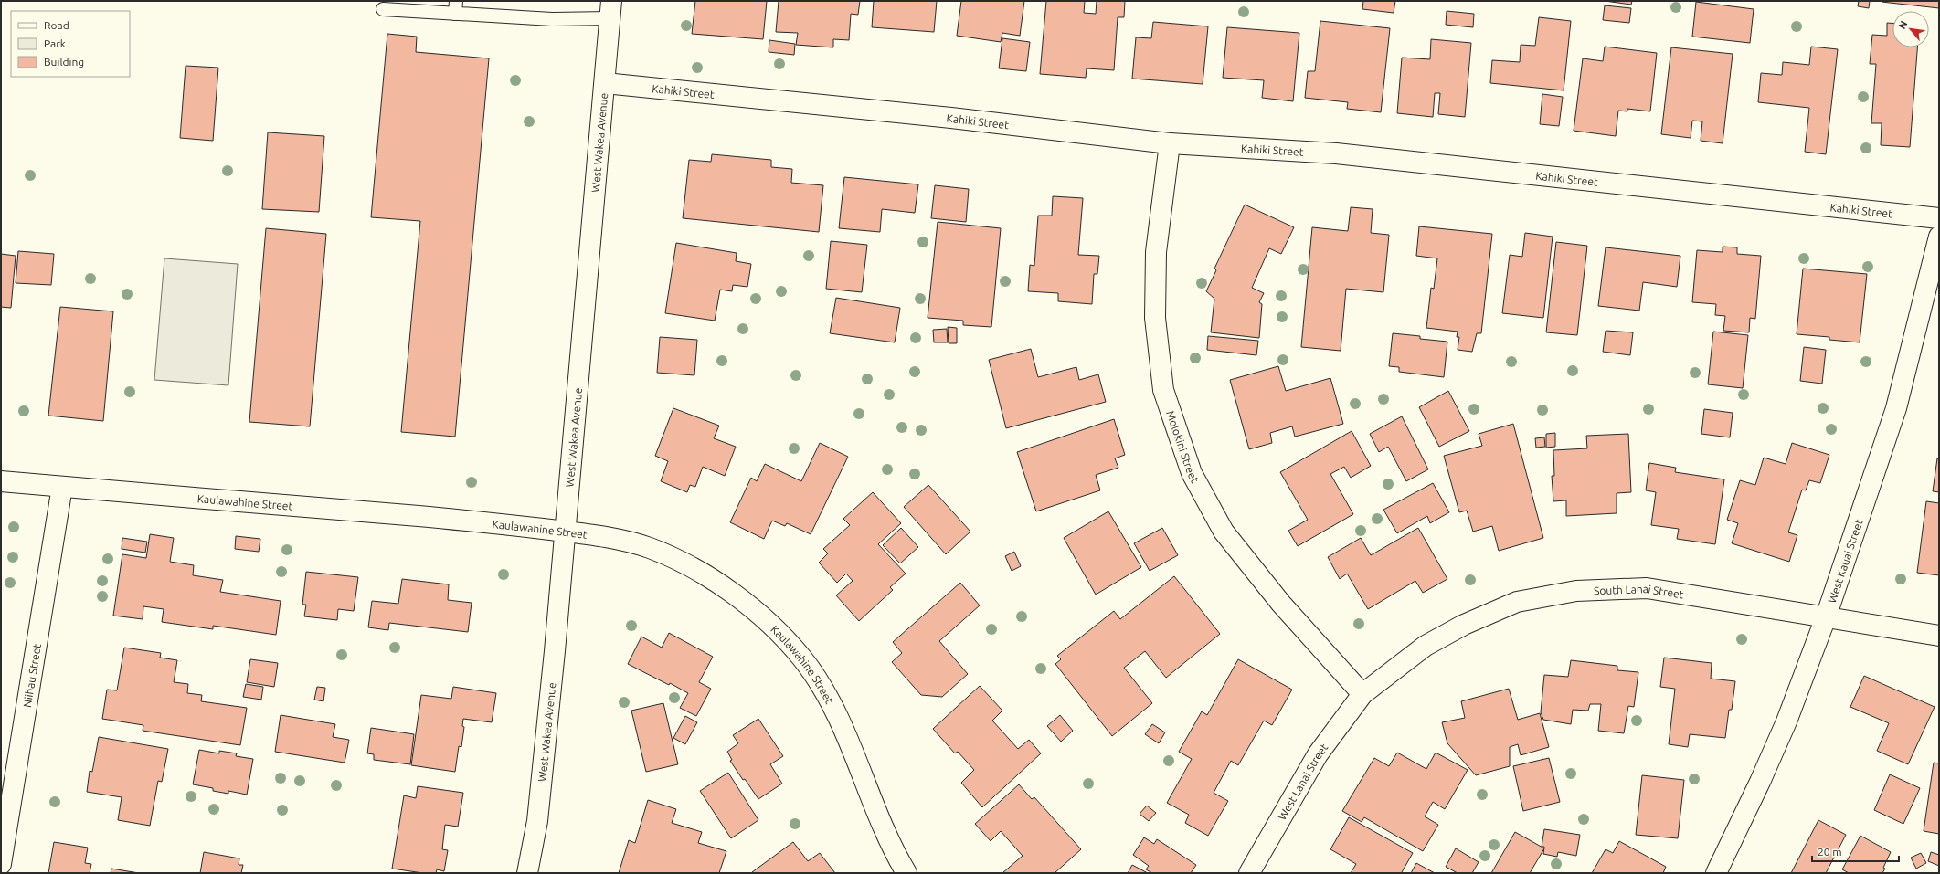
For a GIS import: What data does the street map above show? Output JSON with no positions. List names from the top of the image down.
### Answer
{
  "streets": {
    "street": [
      "Kahiki Street",
      "West Wakea Avenue",
      "Molokini Street",
      "Kaulawahine Street",
      "West Kauai Street",
      "South Lanai Street",
      "Niihau Street",
      "West Lanai Street"
    ]
  },
  "crossings": [
    ["Kahiki Street", "West Wakea Avenue"],
    ["Kahiki Street", "Molokini Street"],
    ["West Wakea Avenue", "Kaulawahine Street"],
    ["Molokini Street", "South Lanai Street"],
    ["Molokini Street", "West Lanai Street"],
    ["Kaulawahine Street", "Niihau Street"],
    ["West Kauai Street", "South Lanai Street"],
    ["South Lanai Street", "West Lanai Street"]
  ],
  "legend": ["Road", "Park", "Building"],
  "scale_bar": "20 m",
  "north": "top left"
}
